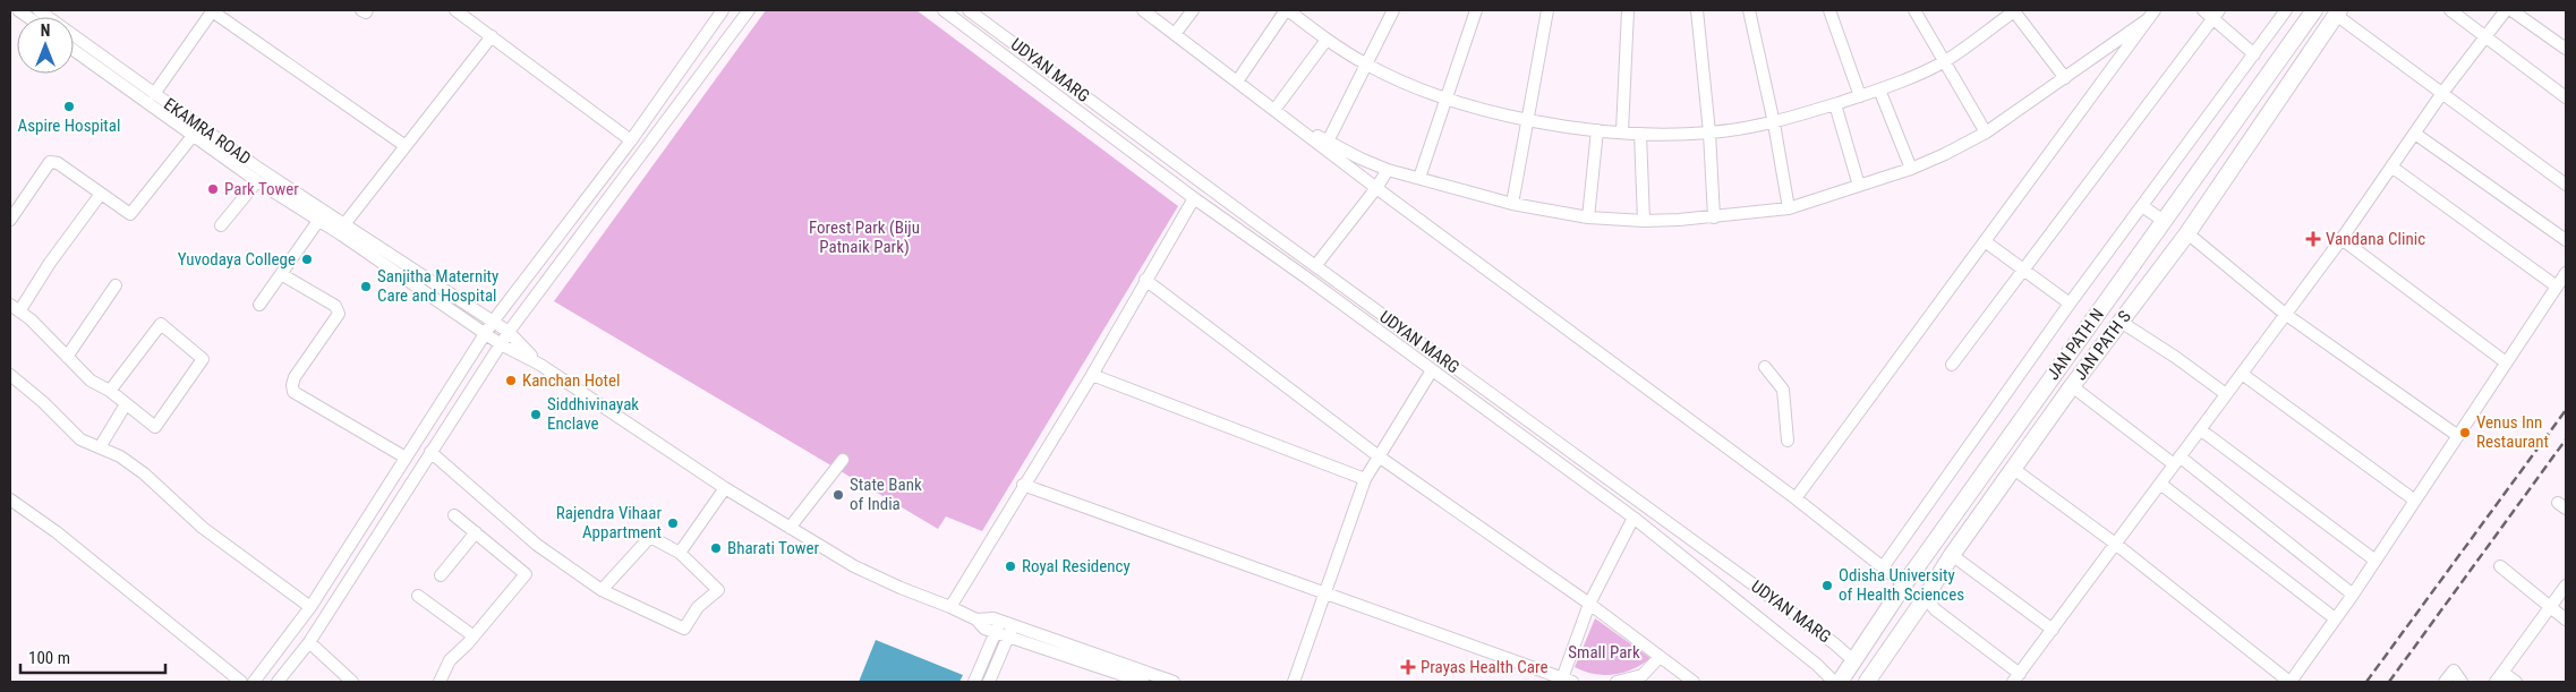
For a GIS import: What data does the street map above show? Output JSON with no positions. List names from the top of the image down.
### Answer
{
  "streets": {
    "main road": ["UDYAN MARG", "JAN PATH N", "JAN PATH S"],
    "street": ["EKAMRA ROAD"]
  },
  "crossings": [
    ["UDYAN MARG", "JAN PATH N"],
    ["UDYAN MARG", "JAN PATH S"]
  ],
  "parks": ["Forest Park (Biju Patnaik Park)", "Small Park"],
  "places": {
    "other": [
      "Aspire Hospital",
      "Park Tower",
      "Yuvodaya College",
      "Sanjitha Maternity Care and Hospital",
      "Kanchan Hotel",
      "Siddhivinayak Enclave",
      "Venus Inn Restaurant",
      "State Bank of India",
      "Rajendra Vihaar Appartment",
      "Bharati Tower",
      "Royal Residency",
      "Odisha University of Health Sciences"
    ],
    "health": ["Vandana Clinic", "Prayas Health Care"]
  },
  "scale_bar": "100 m",
  "north": "top"
}
